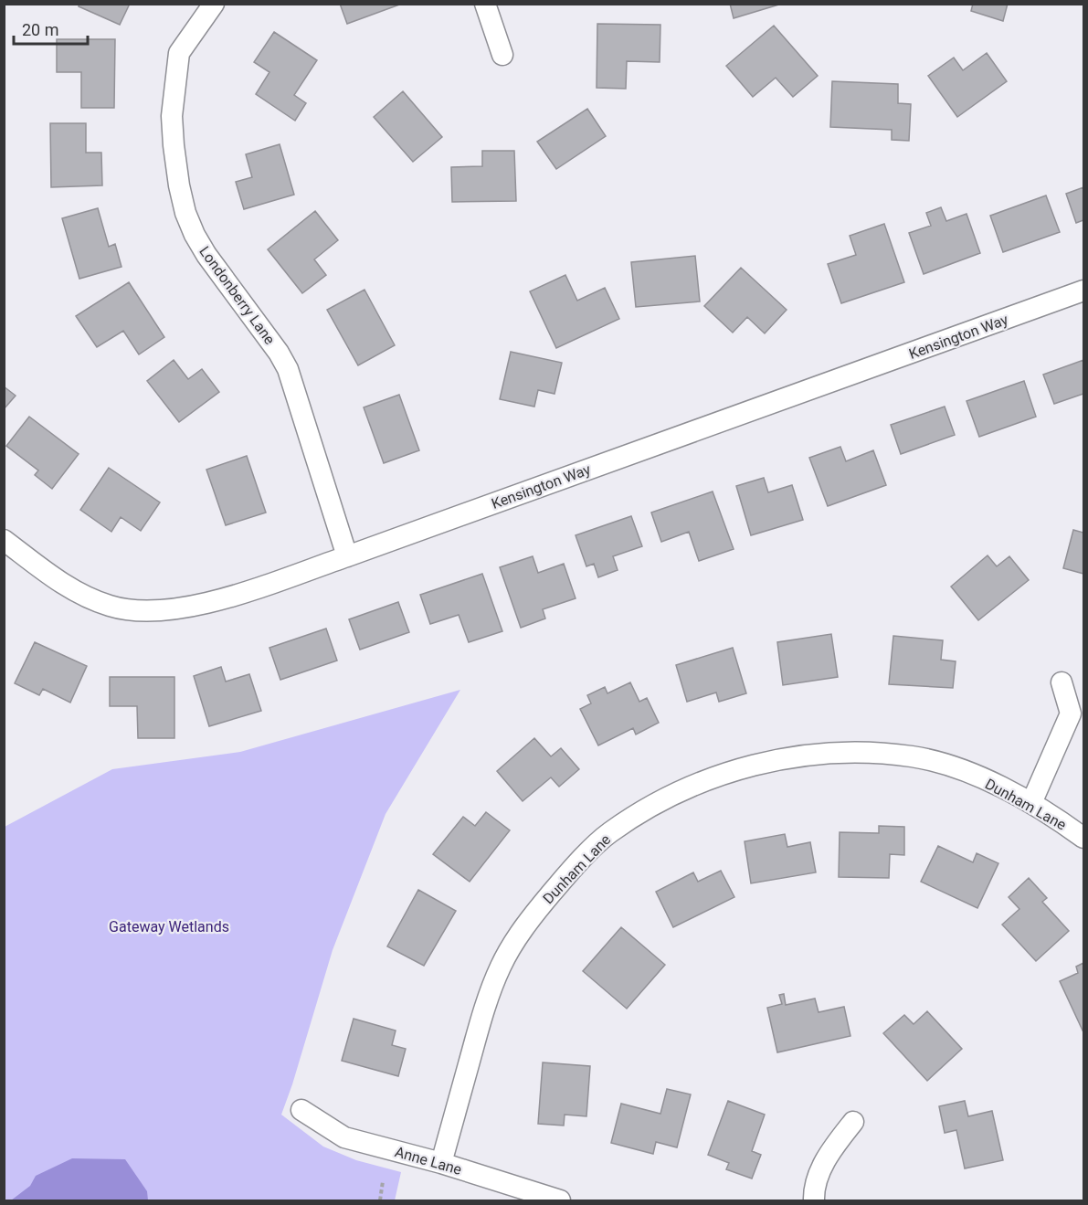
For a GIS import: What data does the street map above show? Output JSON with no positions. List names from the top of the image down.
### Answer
{
  "streets": {
    "street": [
      "Londonberry Lane",
      "Kensington Way",
      "Dunham Lane",
      "Anne Lane"
    ]
  },
  "crossings": [
    ["Londonberry Lane", "Kensington Way"],
    ["Dunham Lane", "Anne Lane"]
  ],
  "parks": ["Gateway Wetlands"],
  "scale_bar": "20 m"
}
